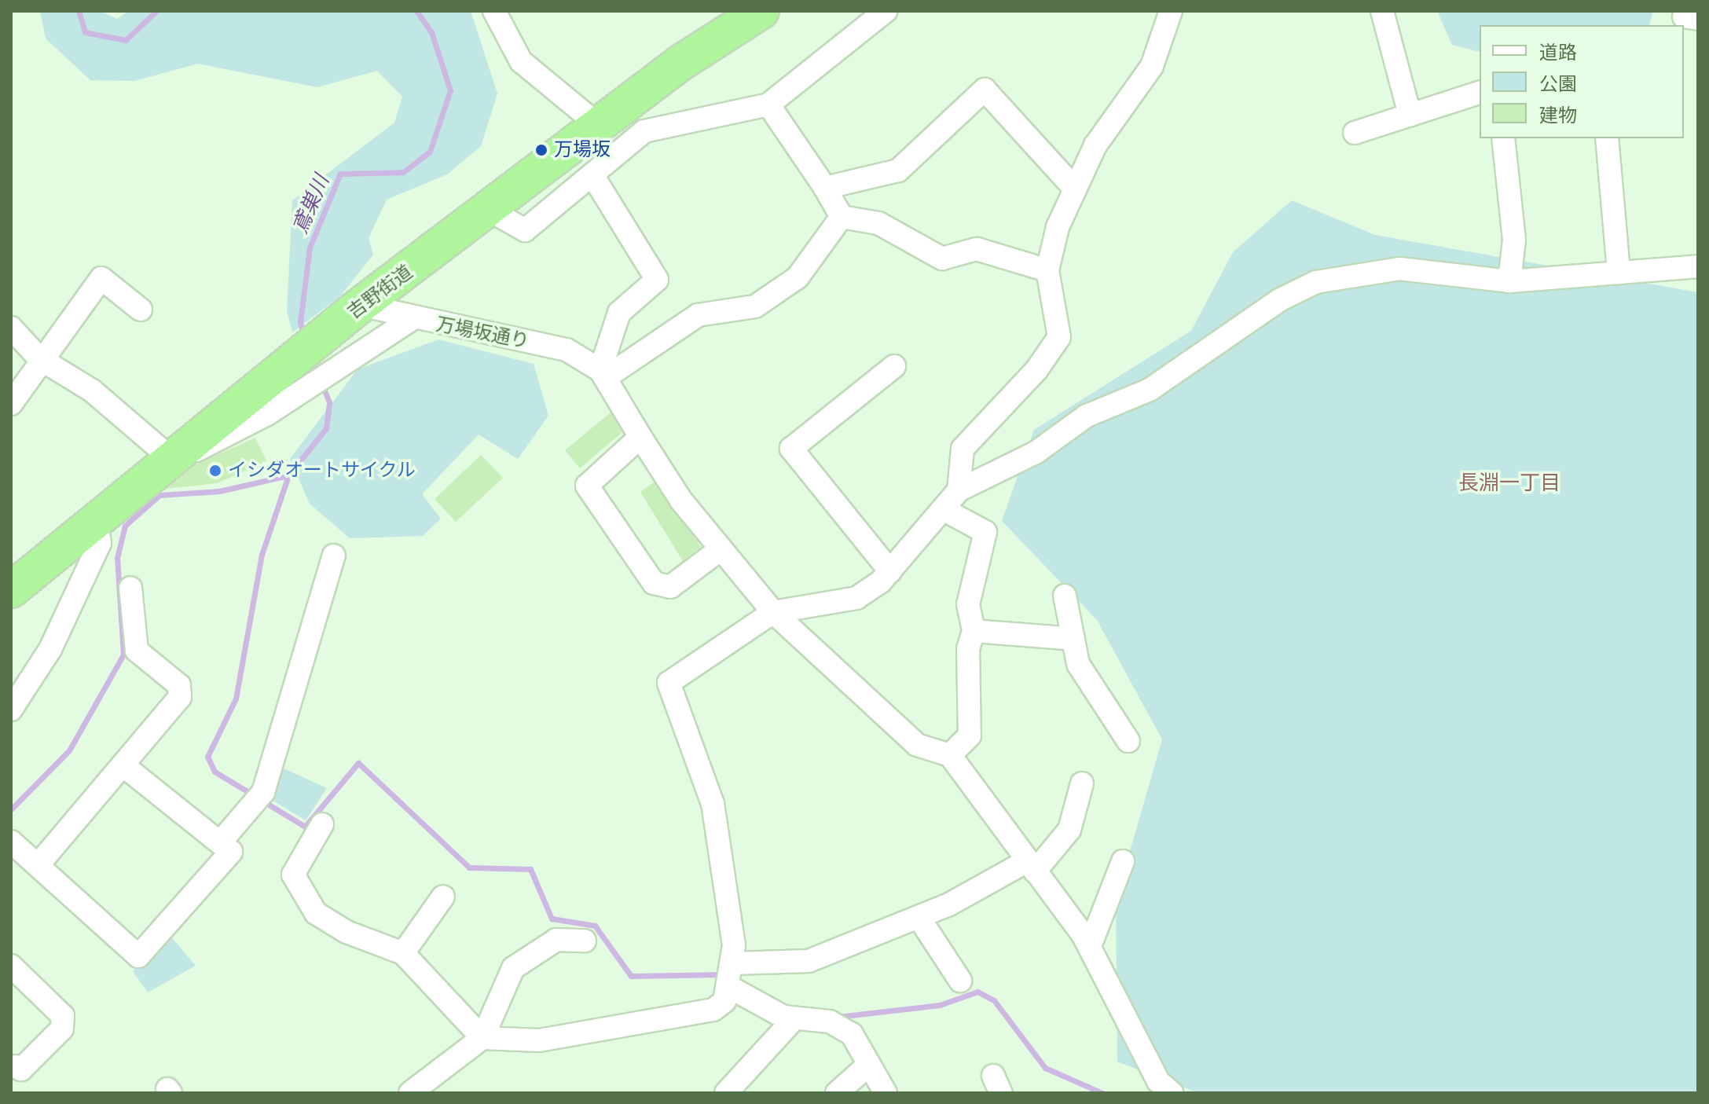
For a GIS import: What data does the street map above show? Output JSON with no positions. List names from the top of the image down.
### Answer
{
  "streets": {
    "highway": ["吉野街道"],
    "street": ["万場坂通り"]
  },
  "crossings": [
    ["吉野街道", "万場坂通り"]
  ],
  "districts": ["長淵一丁目"],
  "water": ["鳶巣川"],
  "places": ["万場坂", "イシダオートサイクル"],
  "legend": ["道路", "公園", "建物"]
}
